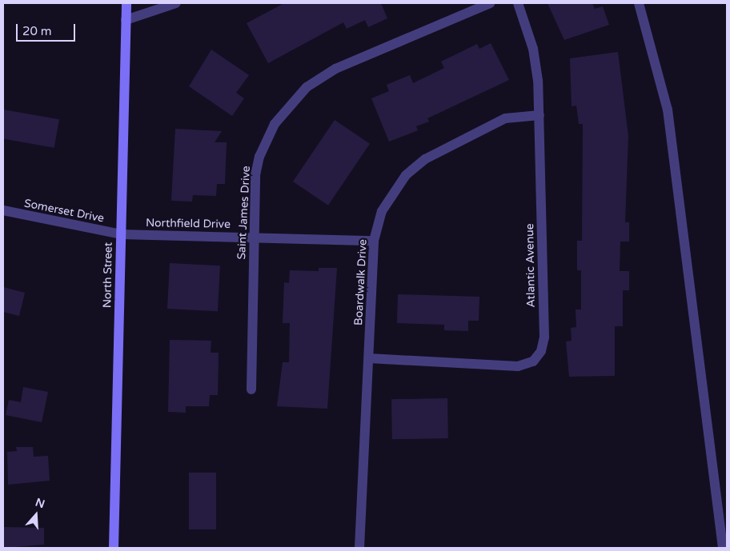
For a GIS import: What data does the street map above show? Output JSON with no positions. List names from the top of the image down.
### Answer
{
  "streets": {
    "main road": ["North Street"],
    "street": [
      "Somerset Drive",
      "Saint James Drive",
      "Northfield Drive",
      "Atlantic Avenue",
      "Boardwalk Drive"
    ]
  },
  "crossings": [
    ["Somerset Drive", "Northfield Drive"],
    ["Somerset Drive", "North Street"],
    ["Saint James Drive", "Northfield Drive"],
    ["Northfield Drive", "North Street"],
    ["Northfield Drive", "Boardwalk Drive"],
    ["Atlantic Avenue", "Boardwalk Drive"]
  ],
  "scale_bar": "20 m",
  "north": "top"
}
